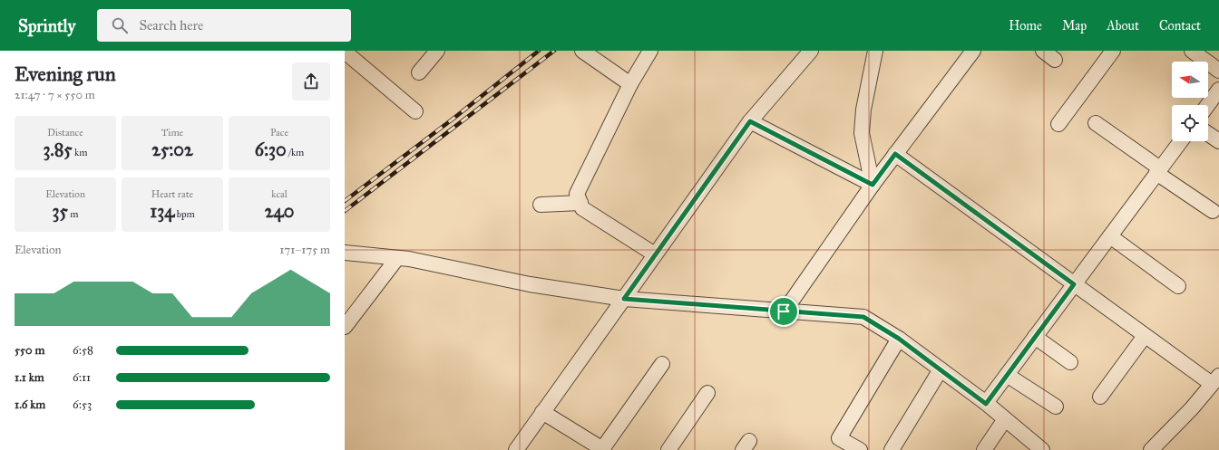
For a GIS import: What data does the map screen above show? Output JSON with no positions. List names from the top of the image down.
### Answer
{
  "north": "left",
  "page": {
    "header": "Sprintly",
    "search": "Search here",
    "nav": [
      "Home",
      "Map",
      "About",
      "Contact"
    ],
    "heading": ["Evening run", "21:47 · 7 × 550 m"],
    "stats": [
      ["Distance", "3.85 km"],
      ["Time", "25:02"],
      ["Pace", "6:30 /km"],
      ["Elevation", "35 m"],
      ["Heart rate", "134 bpm"],
      ["kcal", "240"]
    ],
    "chart": ["Elevation", "171–175 m"],
    "list": [
      {
        "name": "550 m",
        "note": "6:58"
      },
      {
        "name": "1.1 km",
        "note": "6:11"
      },
      {
        "name": "1.6 km",
        "note": "6:53"
      }
    ]
  }
}
